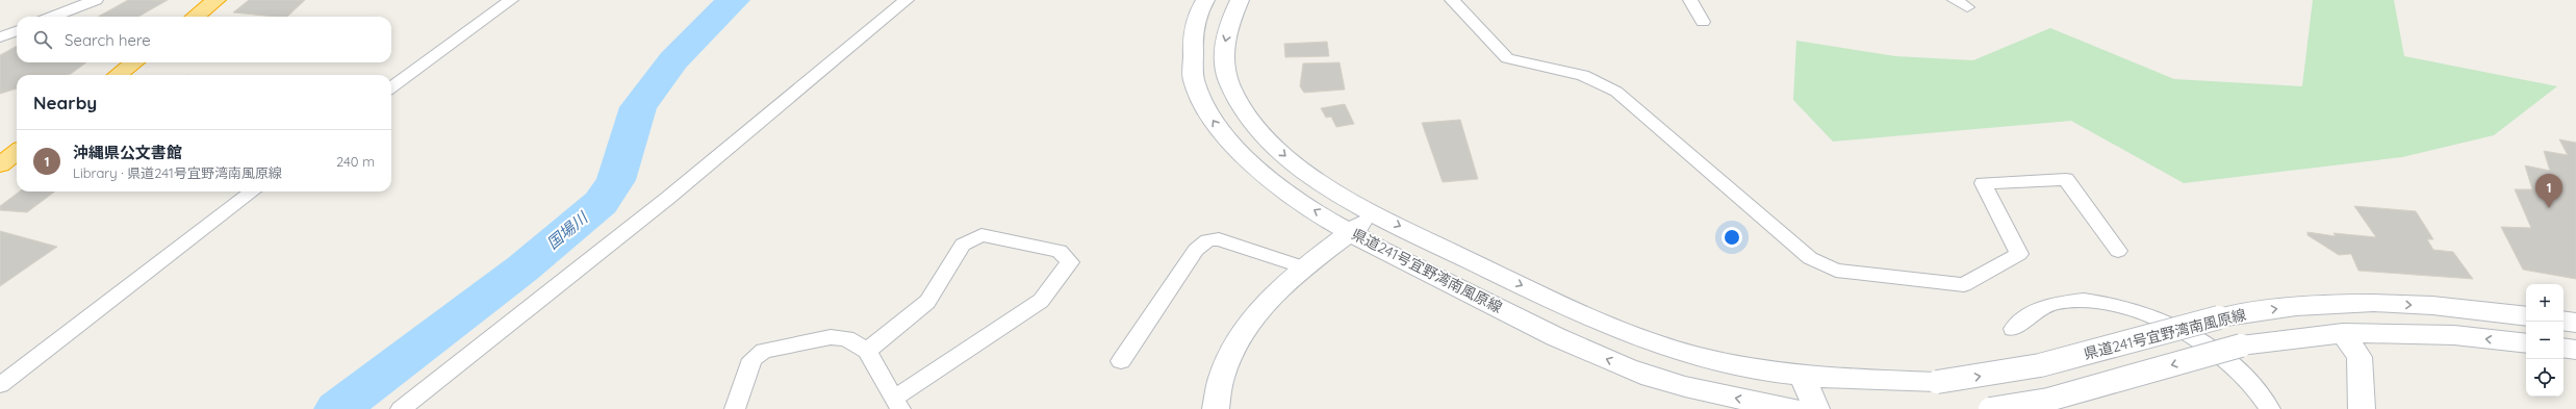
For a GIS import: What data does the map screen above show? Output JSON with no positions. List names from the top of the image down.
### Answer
{
  "streets": {
    "main road": ["県道241号宜野湾南風原線"]
  },
  "water": ["国場川"],
  "page": {
    "search": "Search here",
    "heading": "Nearby",
    "list": [
      {
        "mark": "1",
        "name": "沖縄県公文書館",
        "note": "Library · 県道241号宜野湾南風原線",
        "value": "240 m"
      }
    ],
    "pins": "1",
    "map_buttons": ["+", "−"]
  }
}
